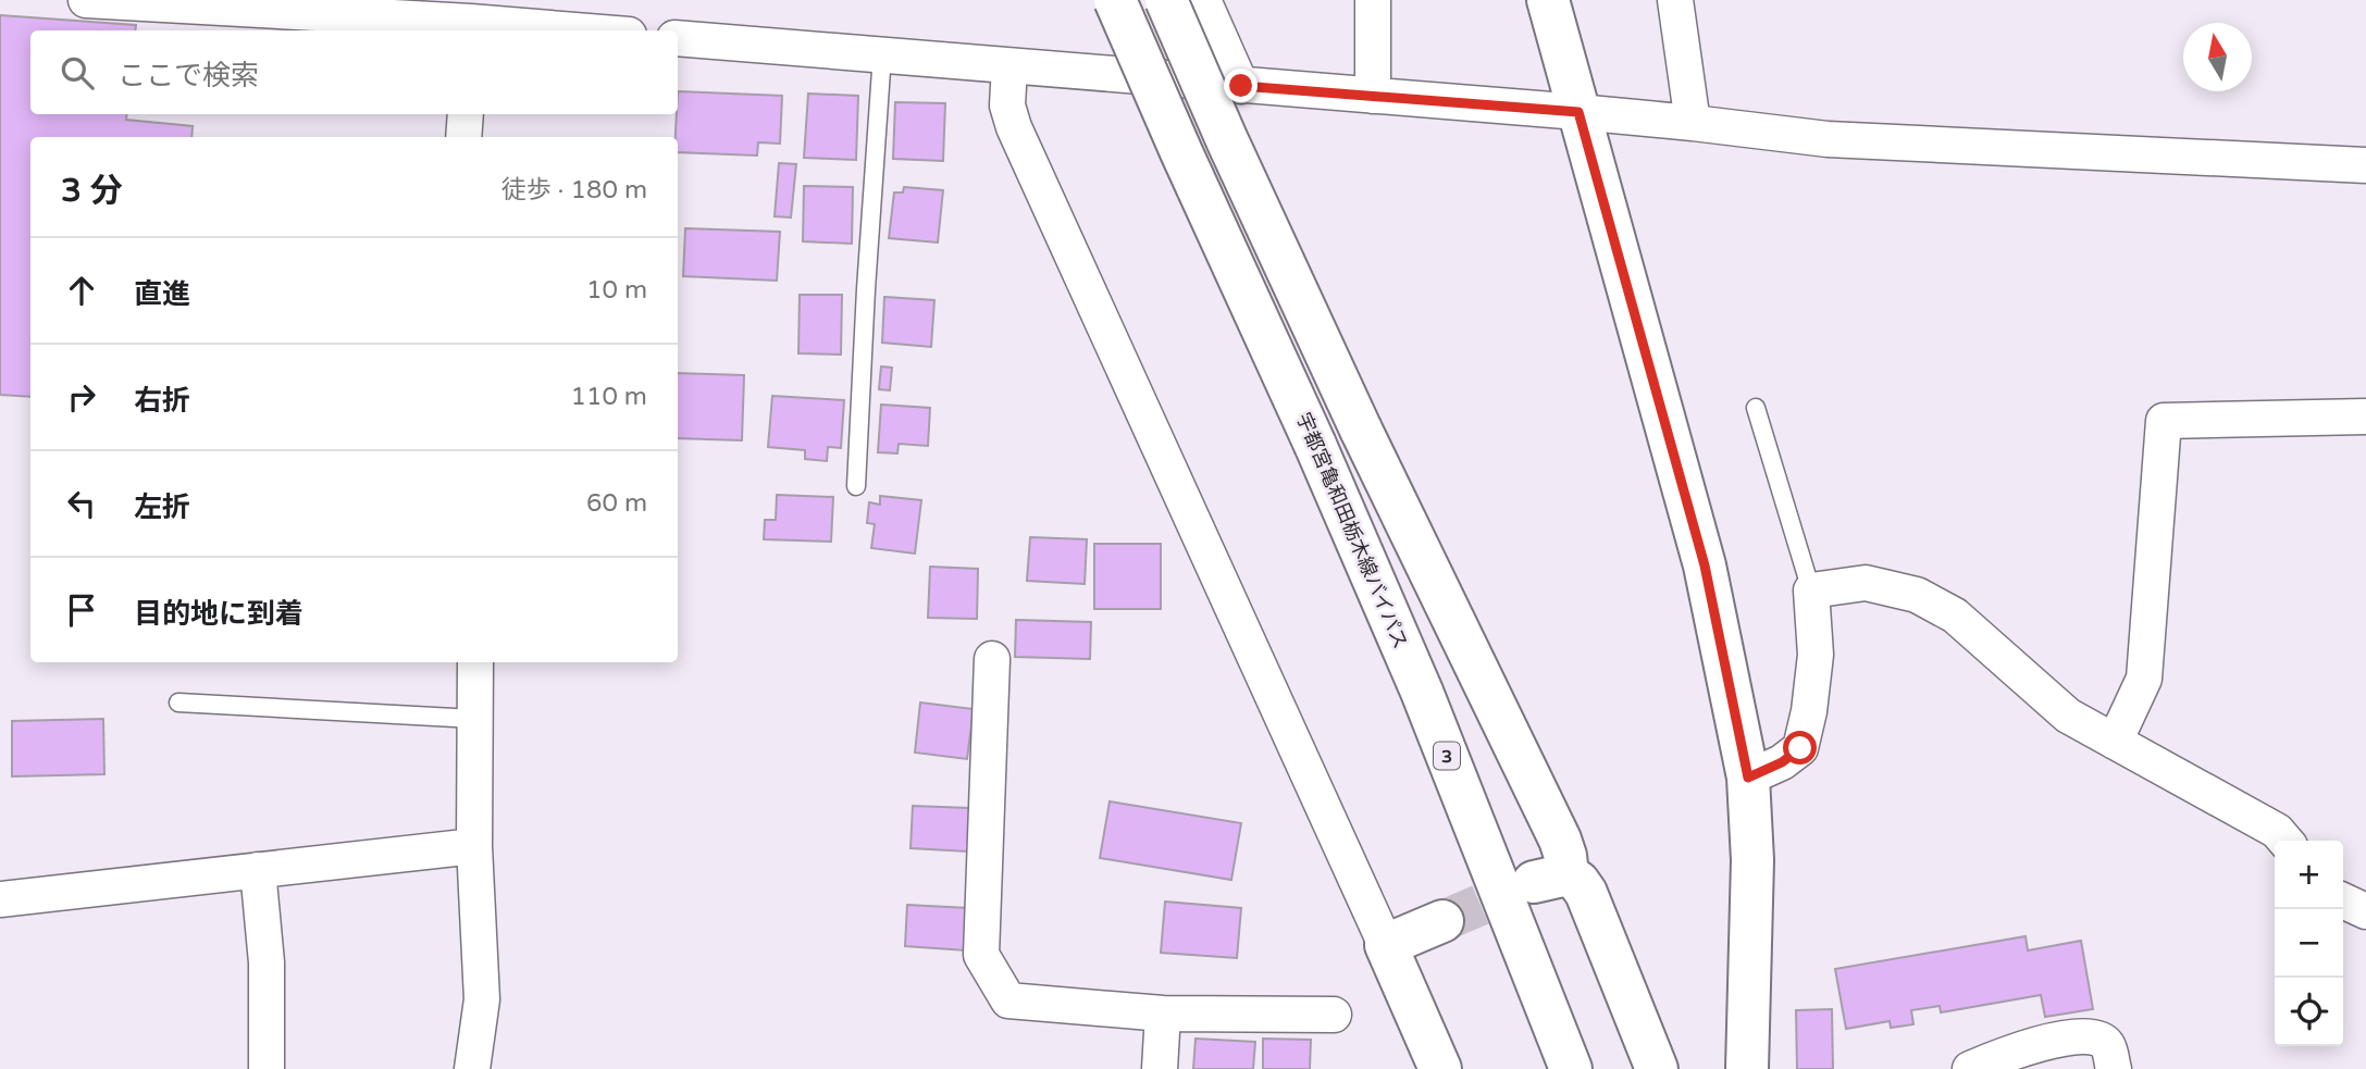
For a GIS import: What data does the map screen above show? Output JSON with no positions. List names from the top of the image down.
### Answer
{
  "streets": {
    "main road": ["宇都宮亀和田栃木線バイパス", "3"]
  },
  "north": "top",
  "page": {
    "search": "ここで検索",
    "heading": ["3 分", "徒歩 · 180 m"],
    "list": [
      ["直進", "10 m"],
      ["右折", "110 m"],
      ["左折", "60 m"],
      "目的地に到着"
    ],
    "map_buttons": ["+", "−"]
  }
}
